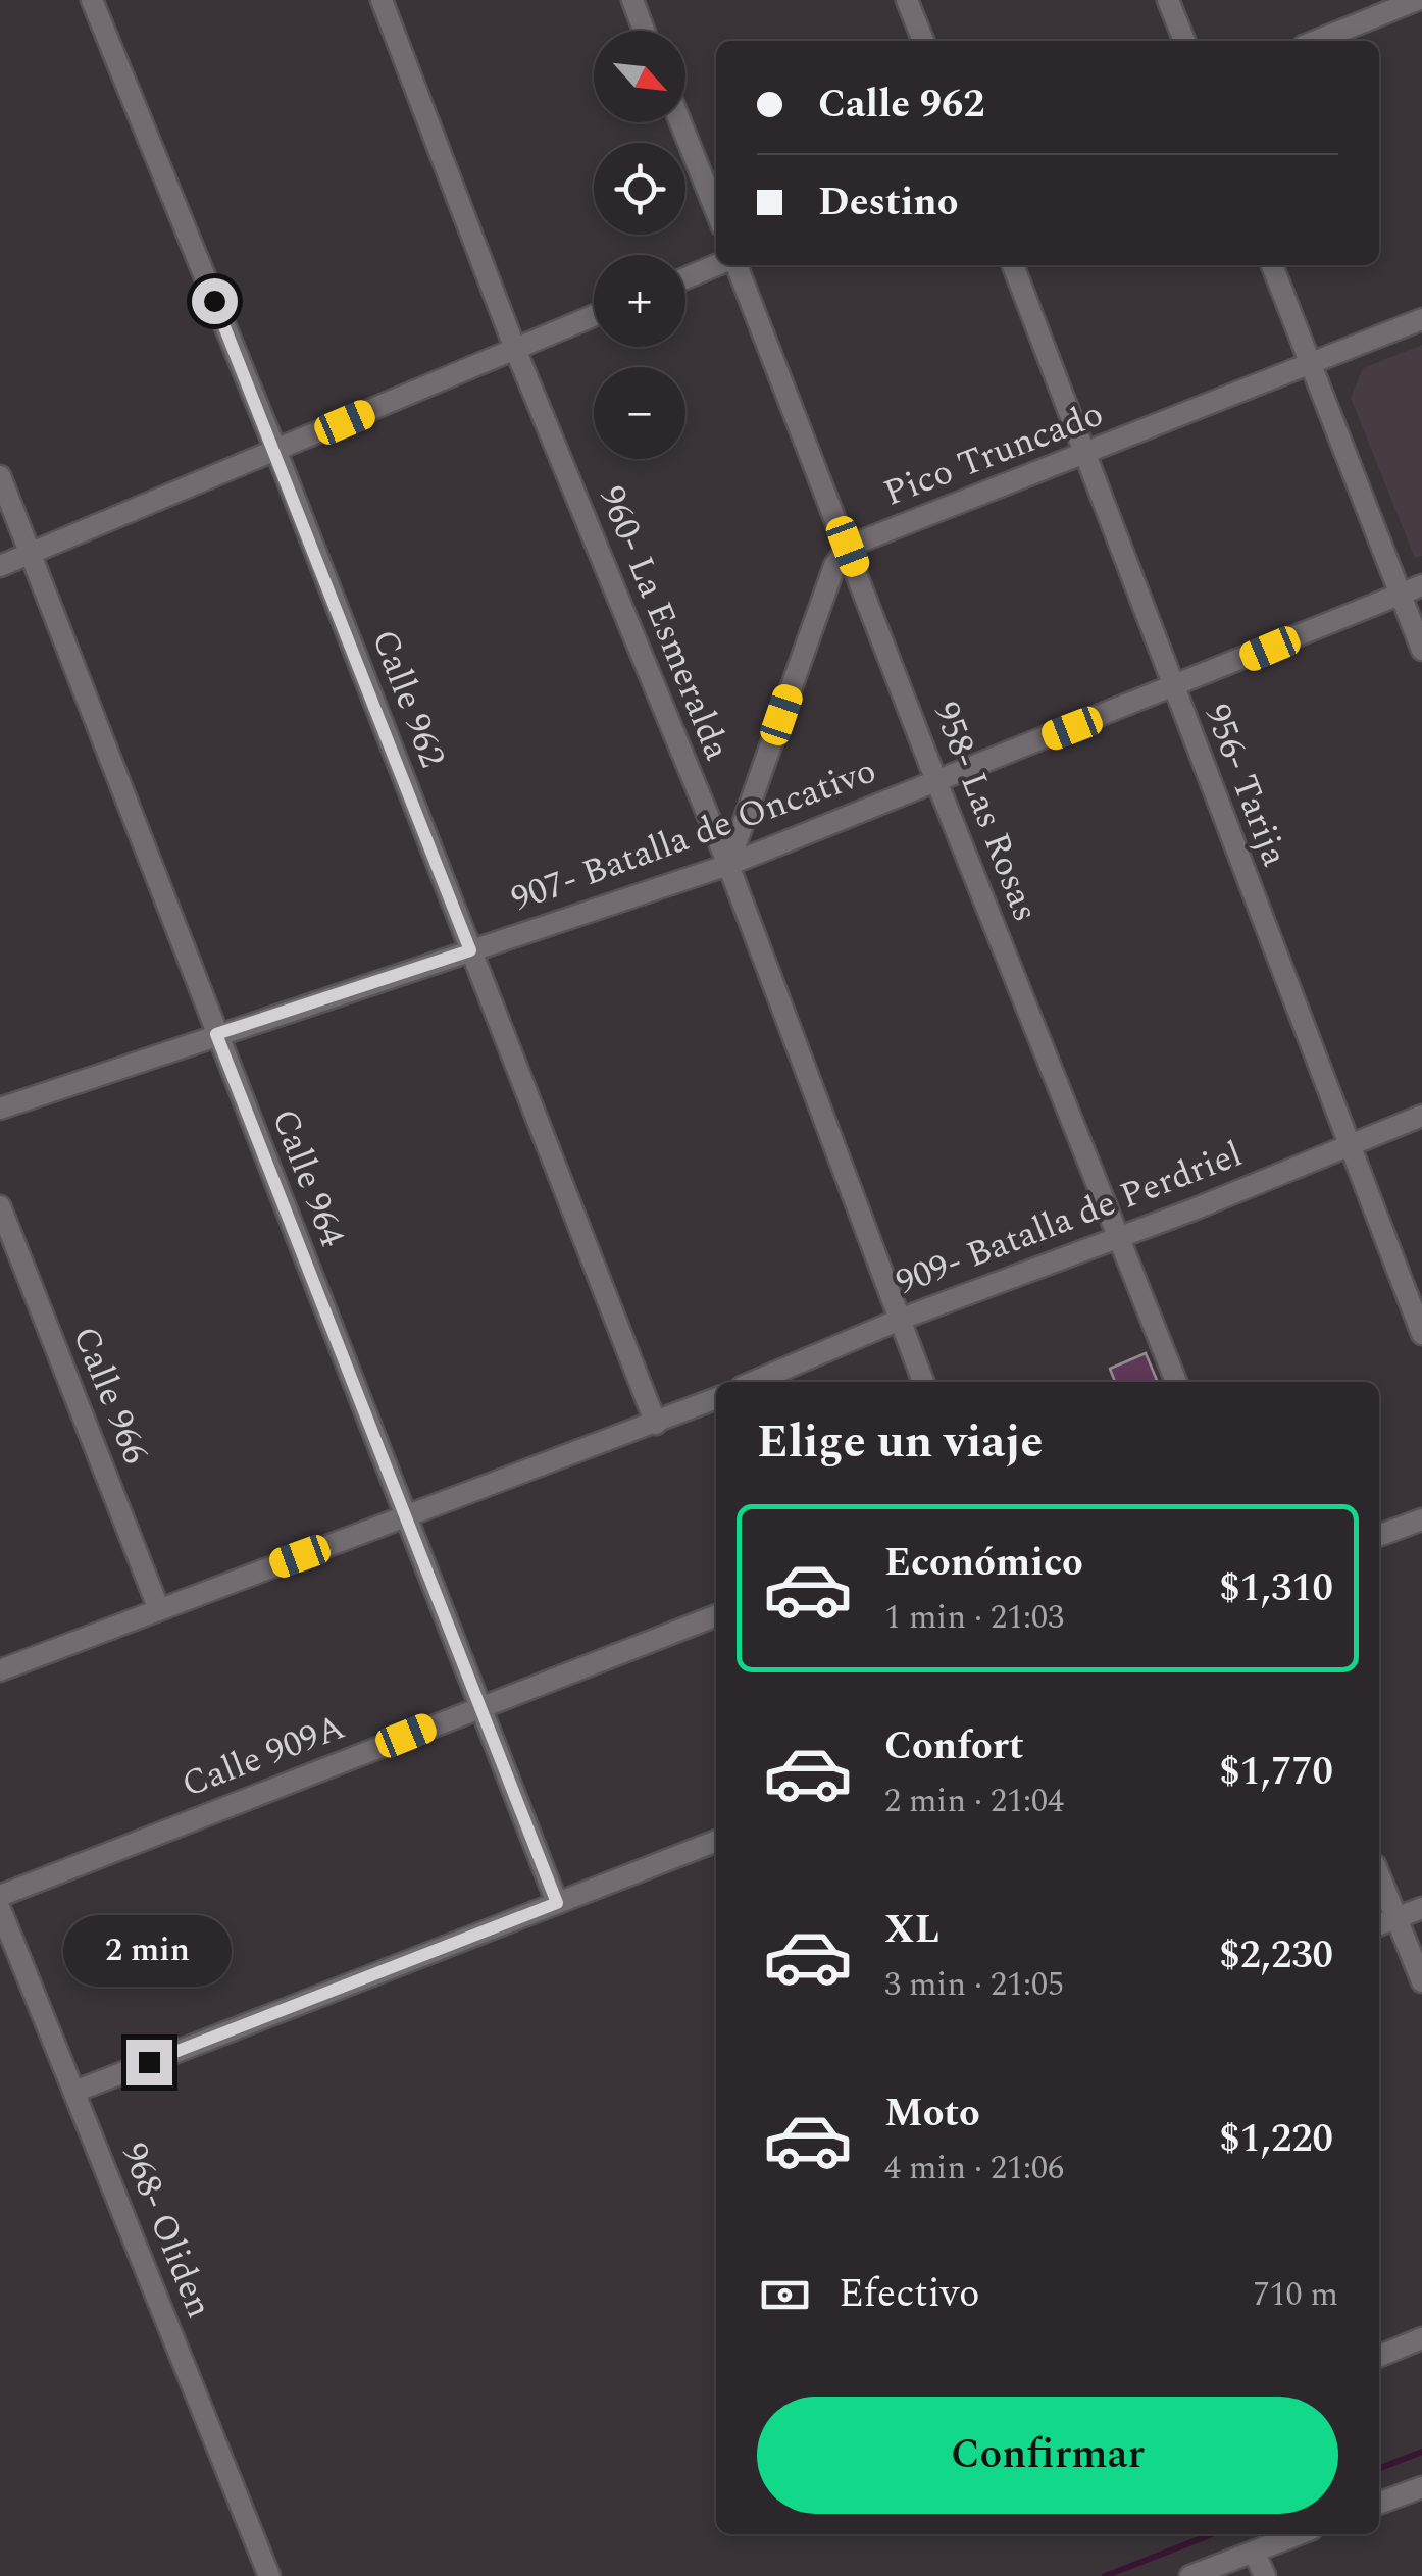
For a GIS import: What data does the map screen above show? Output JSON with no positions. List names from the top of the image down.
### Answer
{
  "streets": {
    "street": [
      "Pico Truncado",
      "960- La Esmeralda",
      "Calle 962",
      "956- Tarija",
      "958- Las Rosas",
      "907- Batalla de Oncativo",
      "Calle 964",
      "909- Batalla de Perdriel",
      "Calle 966",
      "Calle 909A",
      "968- Oliden"
    ]
  },
  "crossings": [
    ["Pico Truncado", "956- Tarija"],
    ["Pico Truncado", "958- Las Rosas"],
    ["960- La Esmeralda", "907- Batalla de Oncativo"],
    ["960- La Esmeralda", "909- Batalla de Perdriel"],
    ["Calle 962", "907- Batalla de Oncativo"],
    ["956- Tarija", "907- Batalla de Oncativo"],
    ["956- Tarija", "909- Batalla de Perdriel"],
    ["958- Las Rosas", "907- Batalla de Oncativo"],
    ["958- Las Rosas", "909- Batalla de Perdriel"],
    ["907- Batalla de Oncativo", "Calle 964"],
    ["Calle 964", "Calle 909A"]
  ],
  "north": "bottom right",
  "page": {
    "map_buttons": ["+", "−"],
    "banner": ["Calle 962", "Destino"],
    "heading": "Elige un viaje",
    "list": [
      {
        "name": "Económico",
        "note": "1 min · 21:03",
        "value": "$1,310"
      },
      {
        "name": "Confort",
        "note": "2 min · 21:04",
        "value": "$1,770"
      },
      {
        "name": "XL",
        "note": "3 min · 21:05",
        "value": "$2,230"
      },
      {
        "name": "Moto",
        "note": "4 min · 21:06",
        "value": "$1,220"
      }
    ],
    "bubble": "2 min",
    "pay": ["Efectivo", "710 m"],
    "buttons": "Confirmar"
  }
}
